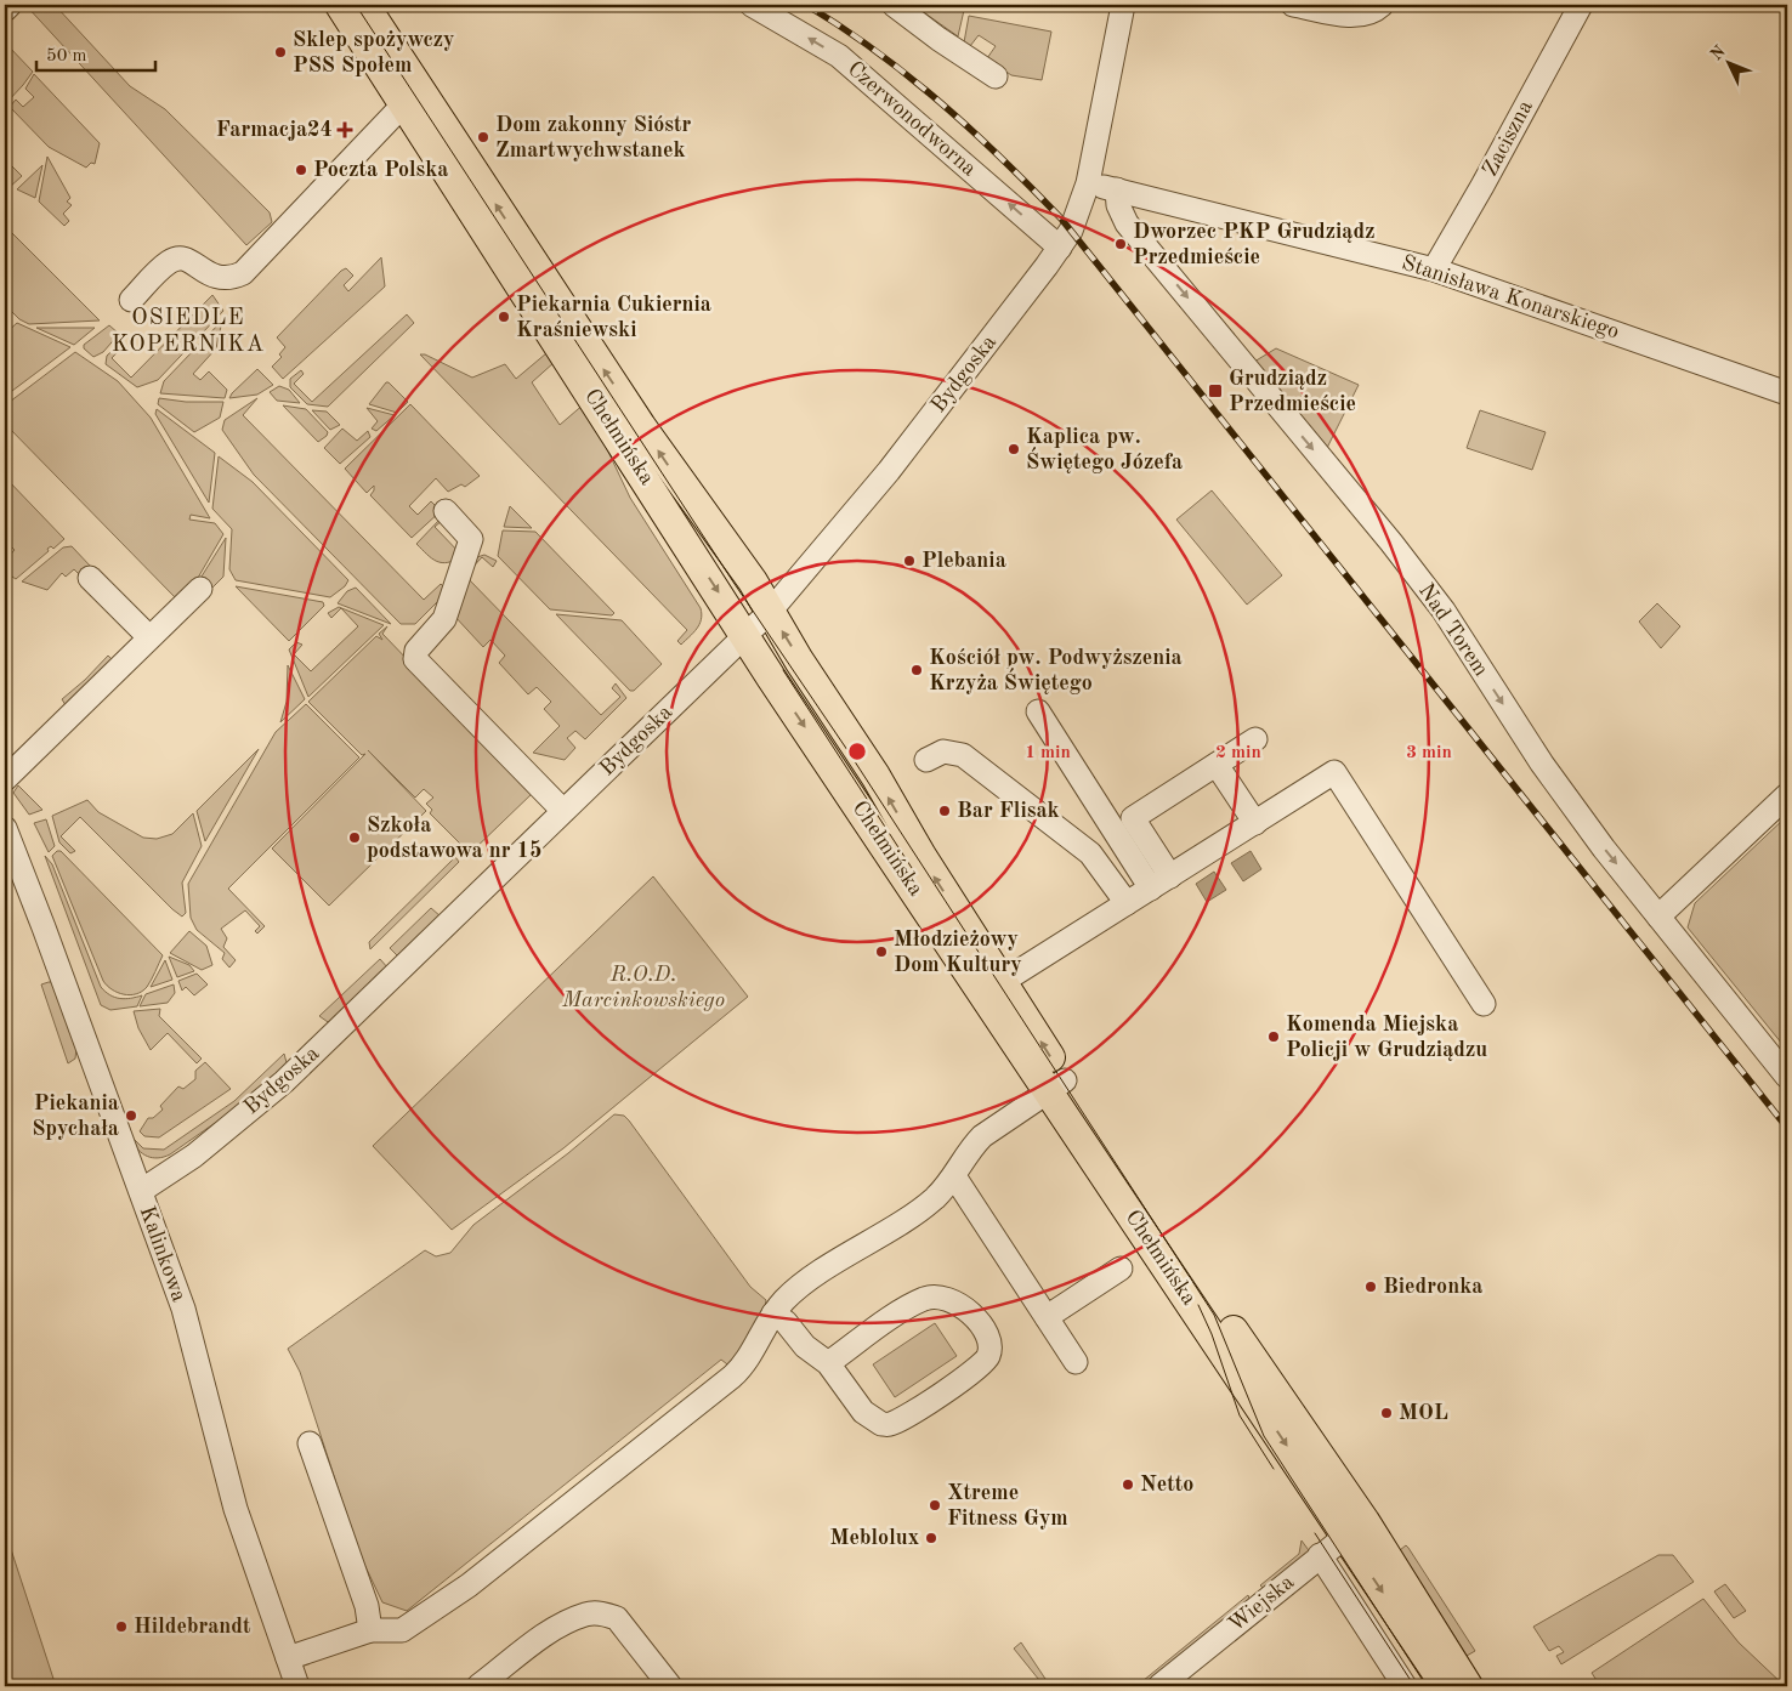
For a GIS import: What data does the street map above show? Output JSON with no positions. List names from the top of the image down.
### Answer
{
  "streets": {
    "main road": ["Chełmińska"],
    "street": [
      "Czerwonodworna",
      "Zaciszna",
      "Stanisława Konarskiego",
      "Bydgoska",
      "Nad Torem",
      "Kalinkowa",
      "Wiejska"
    ]
  },
  "crossings": [
    ["Czerwonodworna", "Bydgoska"],
    ["Zaciszna", "Stanisława Konarskiego"],
    ["Stanisława Konarskiego", "Bydgoska"],
    ["Stanisława Konarskiego", "Nad Torem"],
    ["Bydgoska", "Chełmińska"],
    ["Bydgoska", "Kalinkowa"],
    ["Chełmińska", "Wiejska"]
  ],
  "one_way": ["Nad Torem"],
  "districts": ["OSIEDLE KOPERNIKA"],
  "parks": ["R.O.D. Marcinkowskiego"],
  "places": {
    "other": [
      "Sklep spożywczy PSS Społem",
      "Dom zakonny Sióstr Zmartwychwstanek",
      "Poczta Polska",
      "Dworzec PKP Grudziądz Przedmieście",
      "Piekarnia Cukiernia Kraśniewski",
      "Kaplica pw. Świętego Józefa",
      "Plebania",
      "Kościół pw. Podwyższenia Krzyża Świętego",
      "Bar Flisak",
      "Szkoła podstawowa nr 15",
      "Młodzieżowy Dom Kultury",
      "Komenda Miejska Policji w Grudziądzu",
      "Piekania Spychała",
      "Biedronka",
      "MOL",
      "Netto",
      "Xtreme Fitness Gym",
      "Meblolux",
      "Hildebrandt"
    ],
    "health": ["Farmacja24"],
    "transit": ["Grudziądz Przedmieście"]
  },
  "scale_bar": "50 m",
  "north": "top left",
  "rings": ["1 min", "2 min", "3 min"]
}
